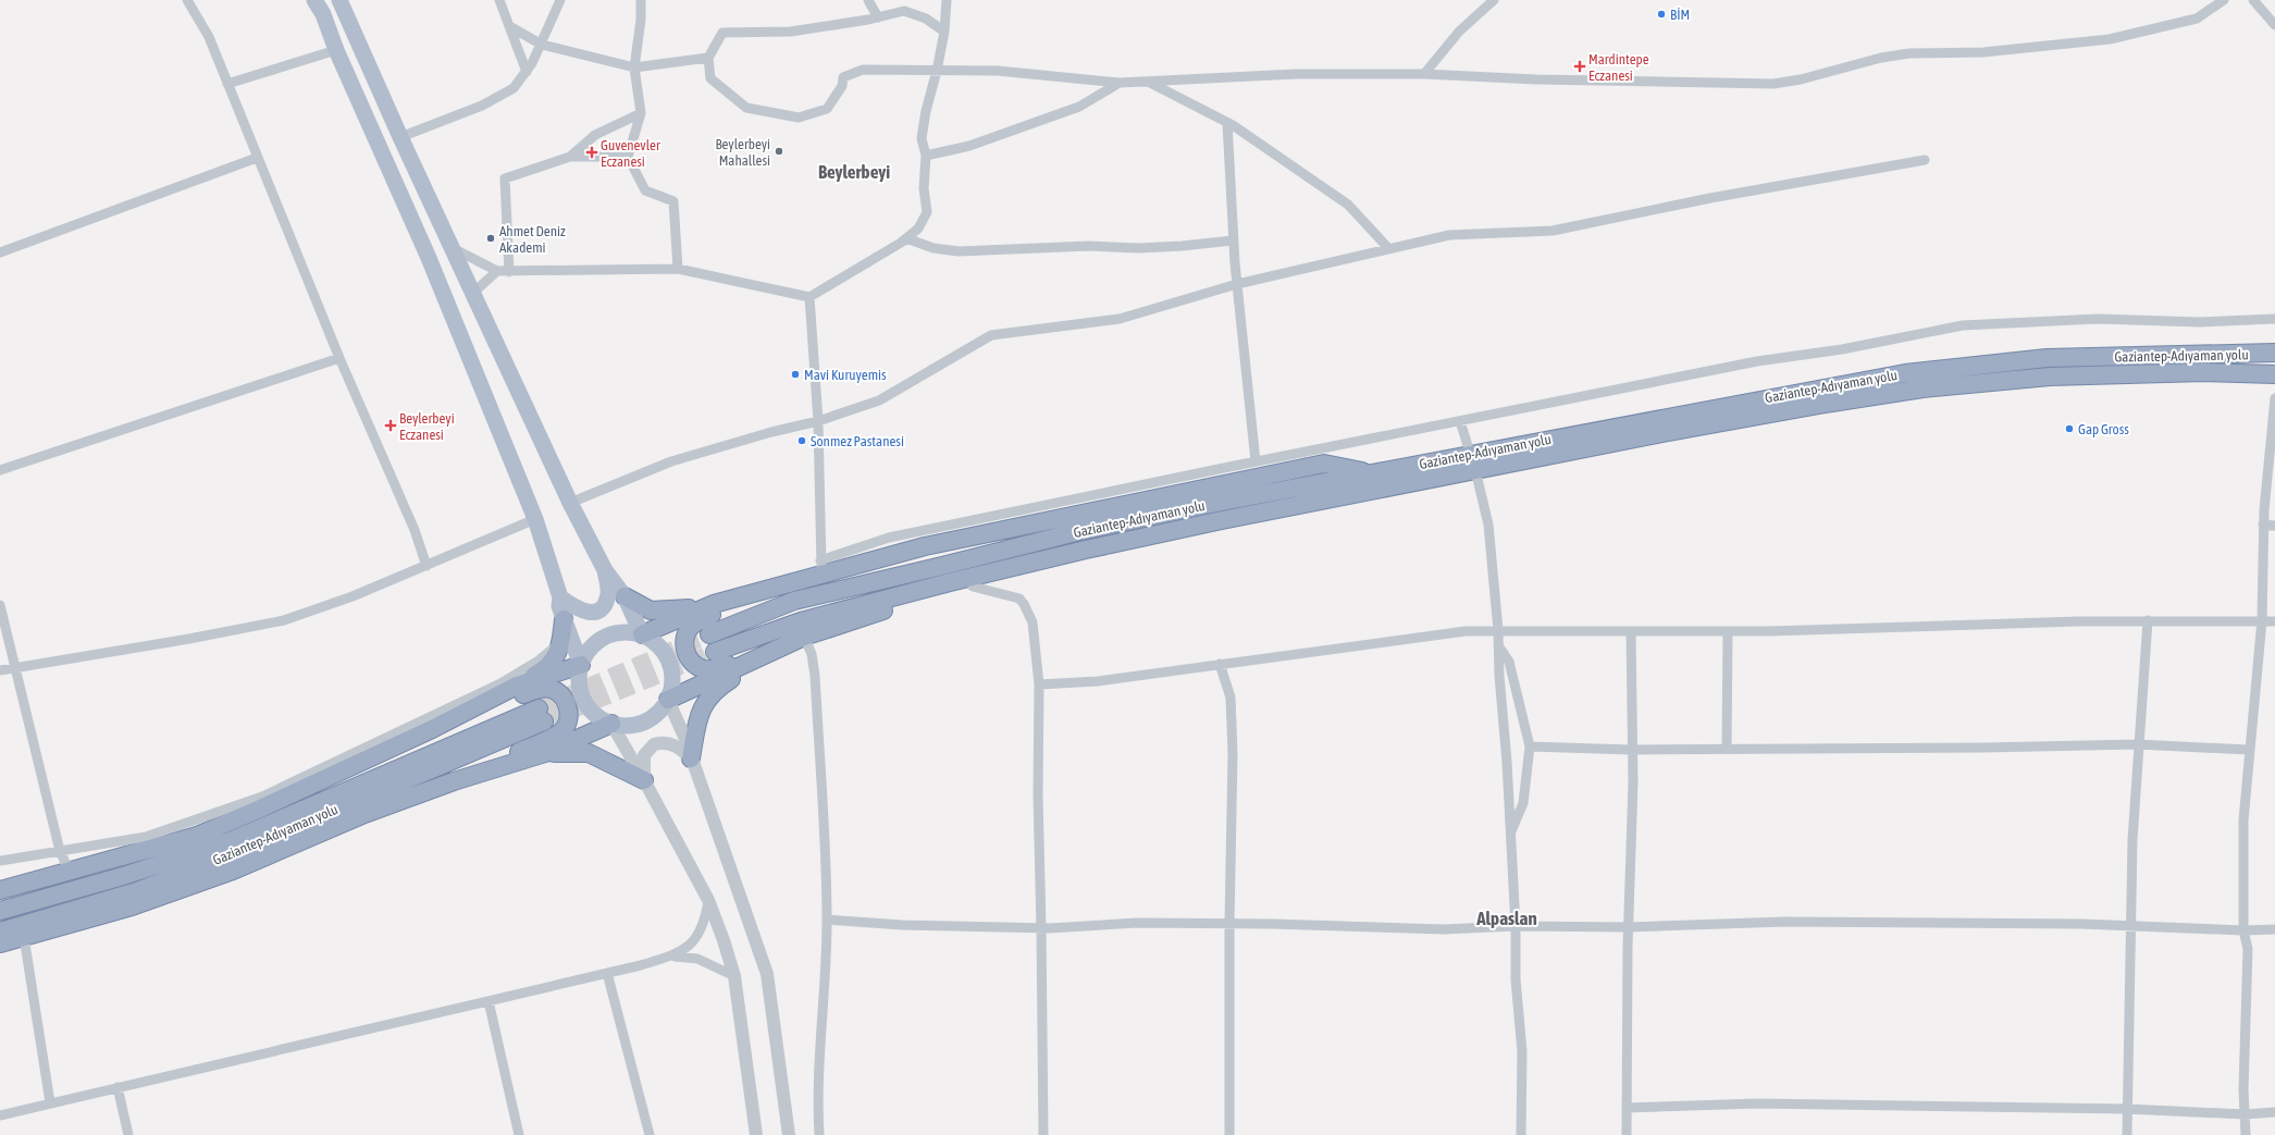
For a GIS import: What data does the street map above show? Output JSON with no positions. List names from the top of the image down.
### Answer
{
  "streets": {
    "highway": ["Gaziantep-Adıyaman yolu"]
  },
  "districts": ["Beylerbeyi", "Alpaslan"],
  "places": {
    "other": [
      "BİM",
      "Beylerbeyi Mahallesi",
      "Ahmet Deniz Akademi",
      "Mavi Kuruyemis",
      "Gap Gross",
      "Sonmez Pastanesi"
    ],
    "health": ["Mardintepe Eczanesi", "Guvenevler Eczanesi", "Beylerbeyi Eczanesi"]
  }
}
